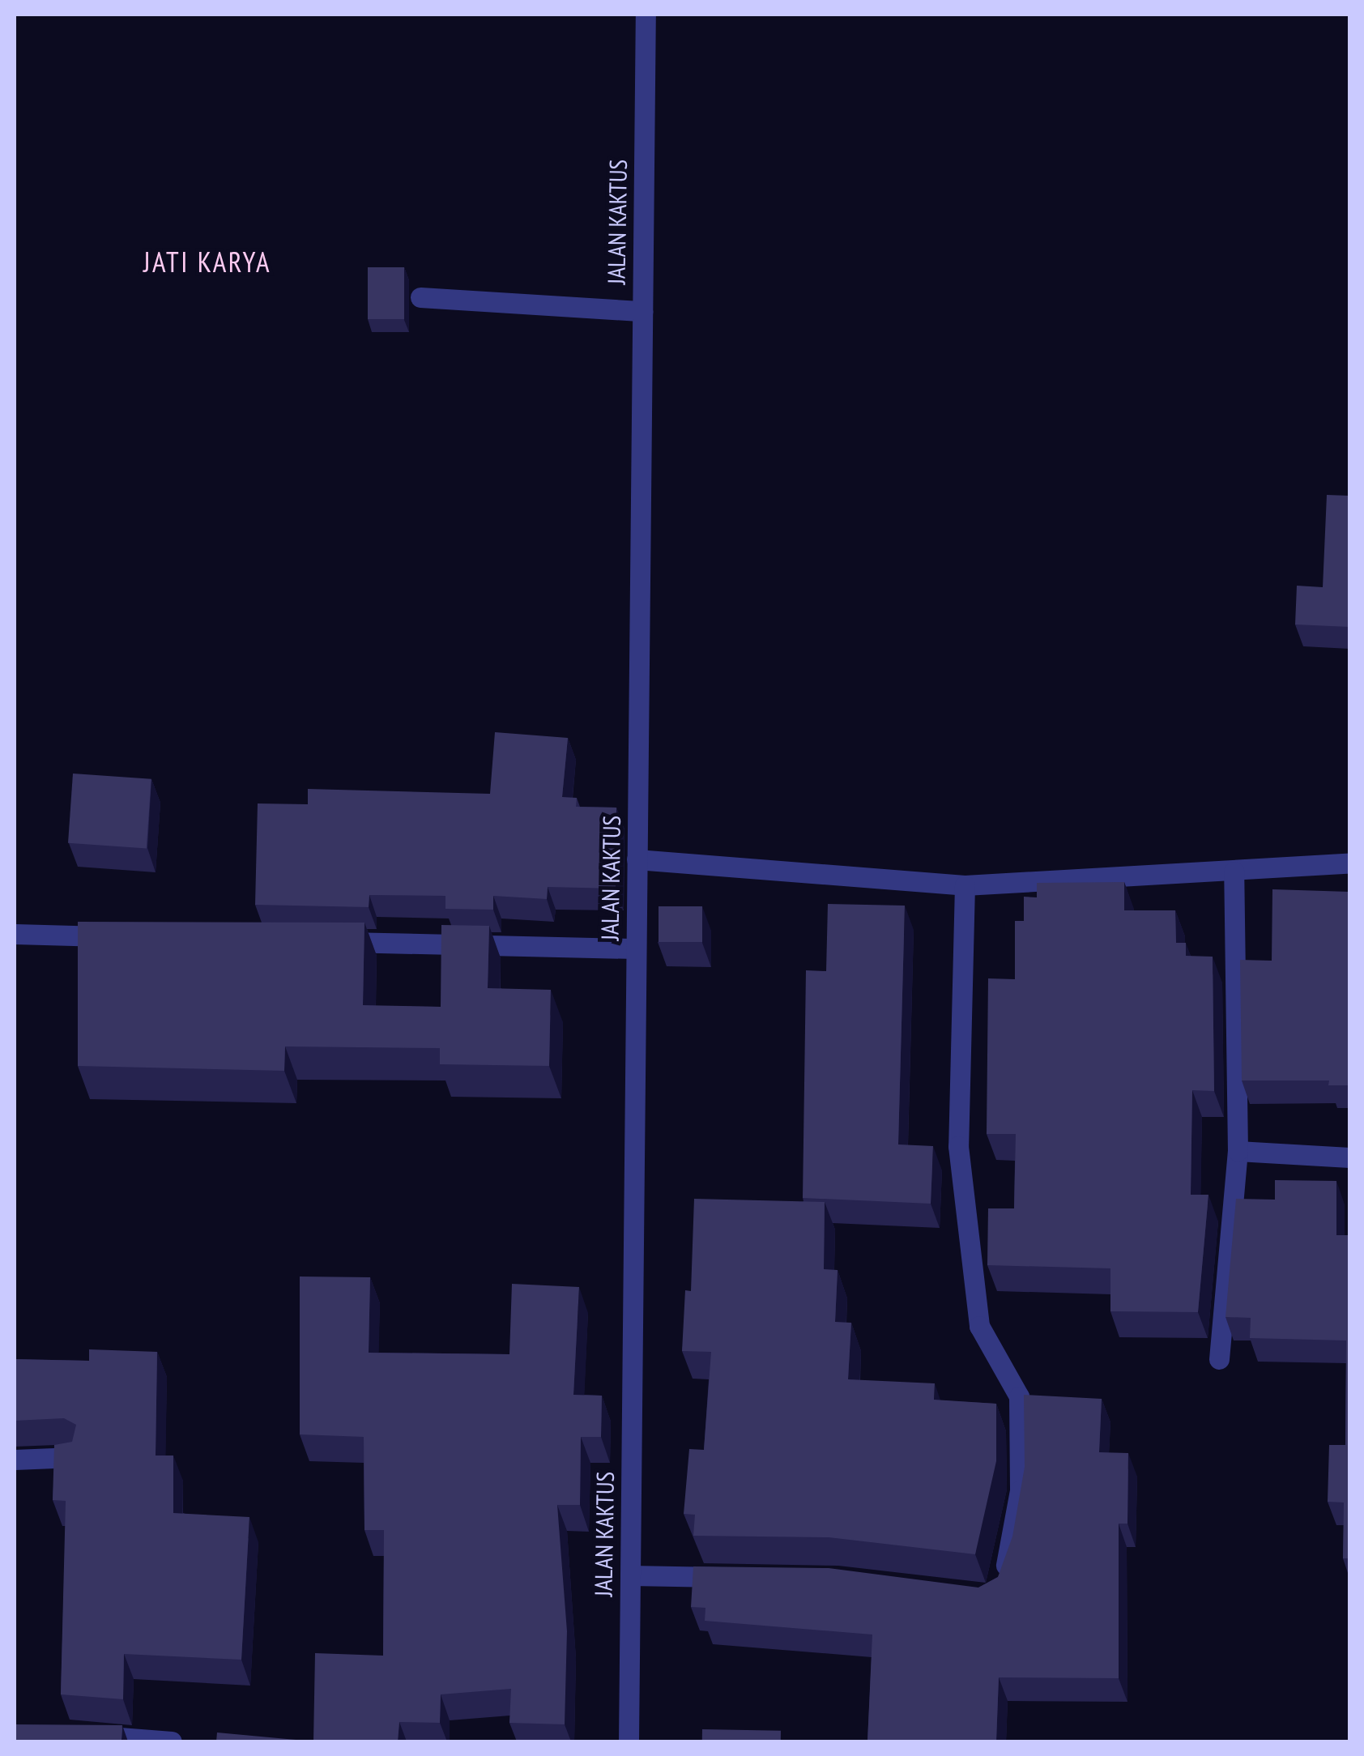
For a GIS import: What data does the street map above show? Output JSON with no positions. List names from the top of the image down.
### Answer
{
  "streets": {
    "street": ["JALAN KAKTUS"]
  },
  "districts": ["JATI KARYA"]
}
